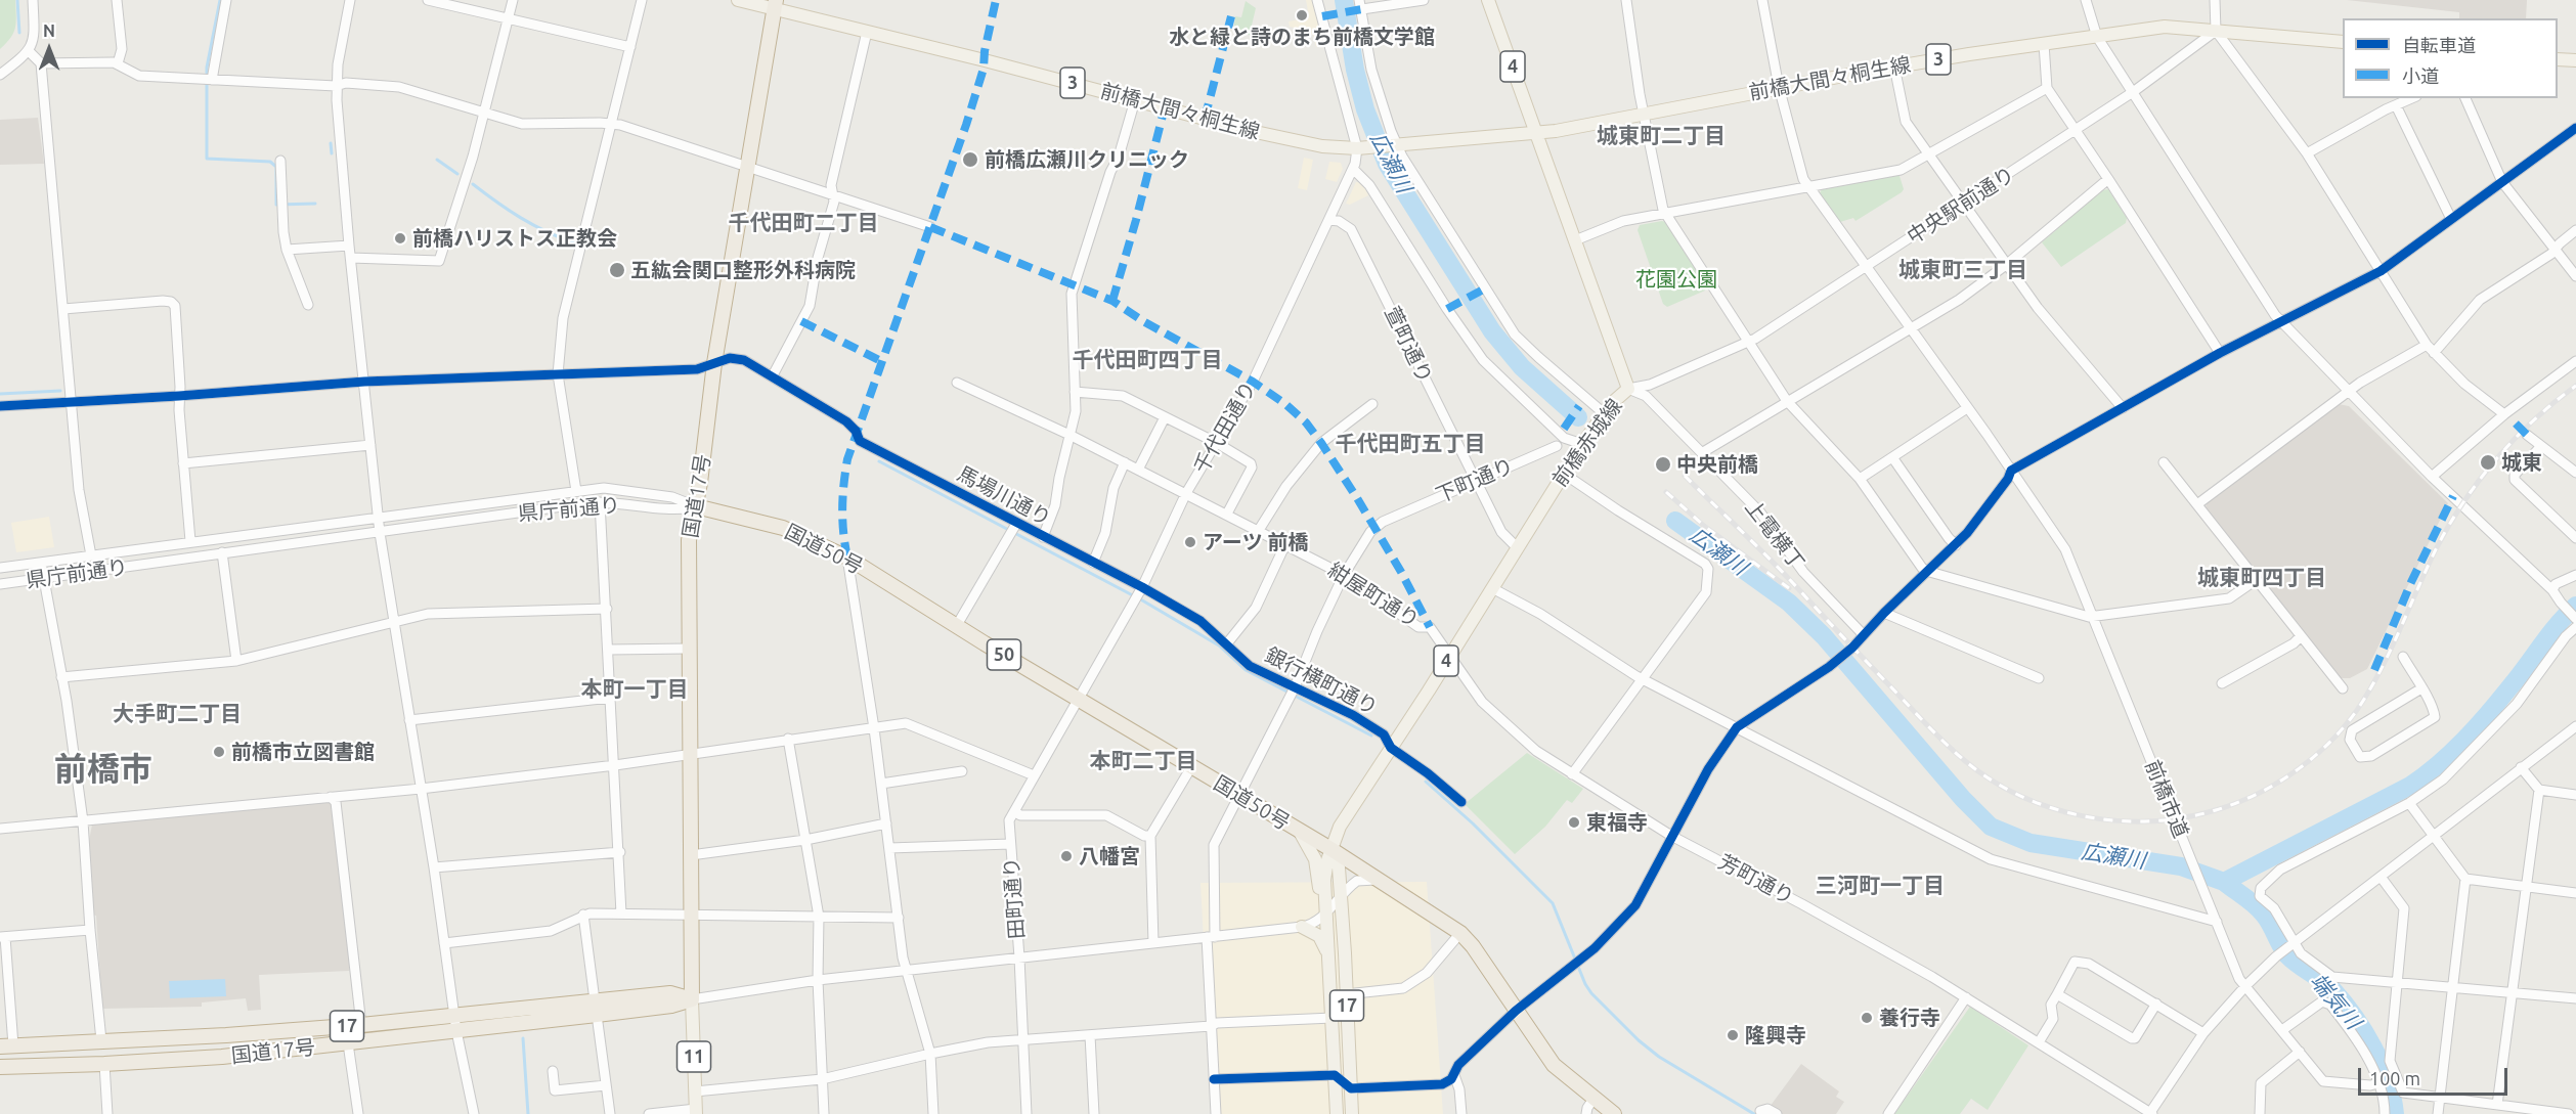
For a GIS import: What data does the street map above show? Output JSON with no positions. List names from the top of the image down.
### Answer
{
  "streets": {
    "highway": [
      "国道17号",
      "国道50号",
      "50",
      "17"
    ],
    "main road": [
      "3",
      "4",
      "前橋大間々桐生線",
      "前橋赤城線",
      "11"
    ],
    "street": [
      "中央駅前通り",
      "萱町通り",
      "千代田通り",
      "下町通り",
      "馬場川通り",
      "県庁前通り",
      "上電横丁",
      "紺屋町通り",
      "銀行横町通り",
      "前橋市道",
      "芳町通り",
      "田町通り"
    ]
  },
  "crossings": [
    ["前橋大間々桐生線", "中央駅前通り"],
    ["前橋大間々桐生線", "千代田通り"],
    ["前橋大間々桐生線", "前橋赤城線"],
    ["前橋大間々桐生線", "国道17号"],
    ["前橋大間々桐生線", "前橋市道"],
    ["中央駅前通り", "前橋赤城線"],
    ["中央駅前通り", "上電横丁"],
    ["中央駅前通り", "前橋市道"],
    ["萱町通り", "千代田通り"],
    ["萱町通り", "前橋赤城線"],
    ["萱町通り", "下町通り"],
    ["千代田通り", "馬場川通り"],
    ["千代田通り", "国道50号"],
    ["千代田通り", "紺屋町通り"],
    ["千代田通り", "銀行横町通り"],
    ["千代田通り", "田町通り"],
    ["前橋赤城線", "上電横丁"],
    ["前橋赤城線", "国道50号"],
    ["前橋赤城線", "銀行横町通り"],
    ["前橋赤城線", "芳町通り"],
    ["前橋赤城線", "17"],
    ["下町通り", "紺屋町通り"],
    ["国道17号", "馬場川通り"],
    ["国道17号", "県庁前通り"],
    ["国道17号", "国道50号"],
    ["国道17号", "11"],
    ["馬場川通り", "銀行横町通り"],
    ["県庁前通り", "国道50号"],
    ["国道50号", "田町通り"],
    ["国道50号", "17"],
    ["紺屋町通り", "芳町通り"]
  ],
  "districts": [
    "城東町二丁目",
    "千代田町二丁目",
    "城東町三丁目",
    "千代田町四丁目",
    "千代田町五丁目",
    "城東町四丁目",
    "本町一丁目",
    "大手町二丁目",
    "本町二丁目",
    "前橋市",
    "三河町一丁目"
  ],
  "water": ["広瀬川", "端気川"],
  "parks": ["花園公園"],
  "places": [
    "水と緑と詩のまち前橋文学館",
    "前橋広瀬川クリニック",
    "前橋ハリストス正教会",
    "五紘会関口整形外科病院",
    "城東",
    "中央前橋",
    "アーツ 前橋",
    "前橋市立図書館",
    "東福寺",
    "八幡宮",
    "養行寺",
    "隆興寺"
  ],
  "legend": ["自転車道", "小道"],
  "scale_bar": "100 m",
  "north": "top"
}
